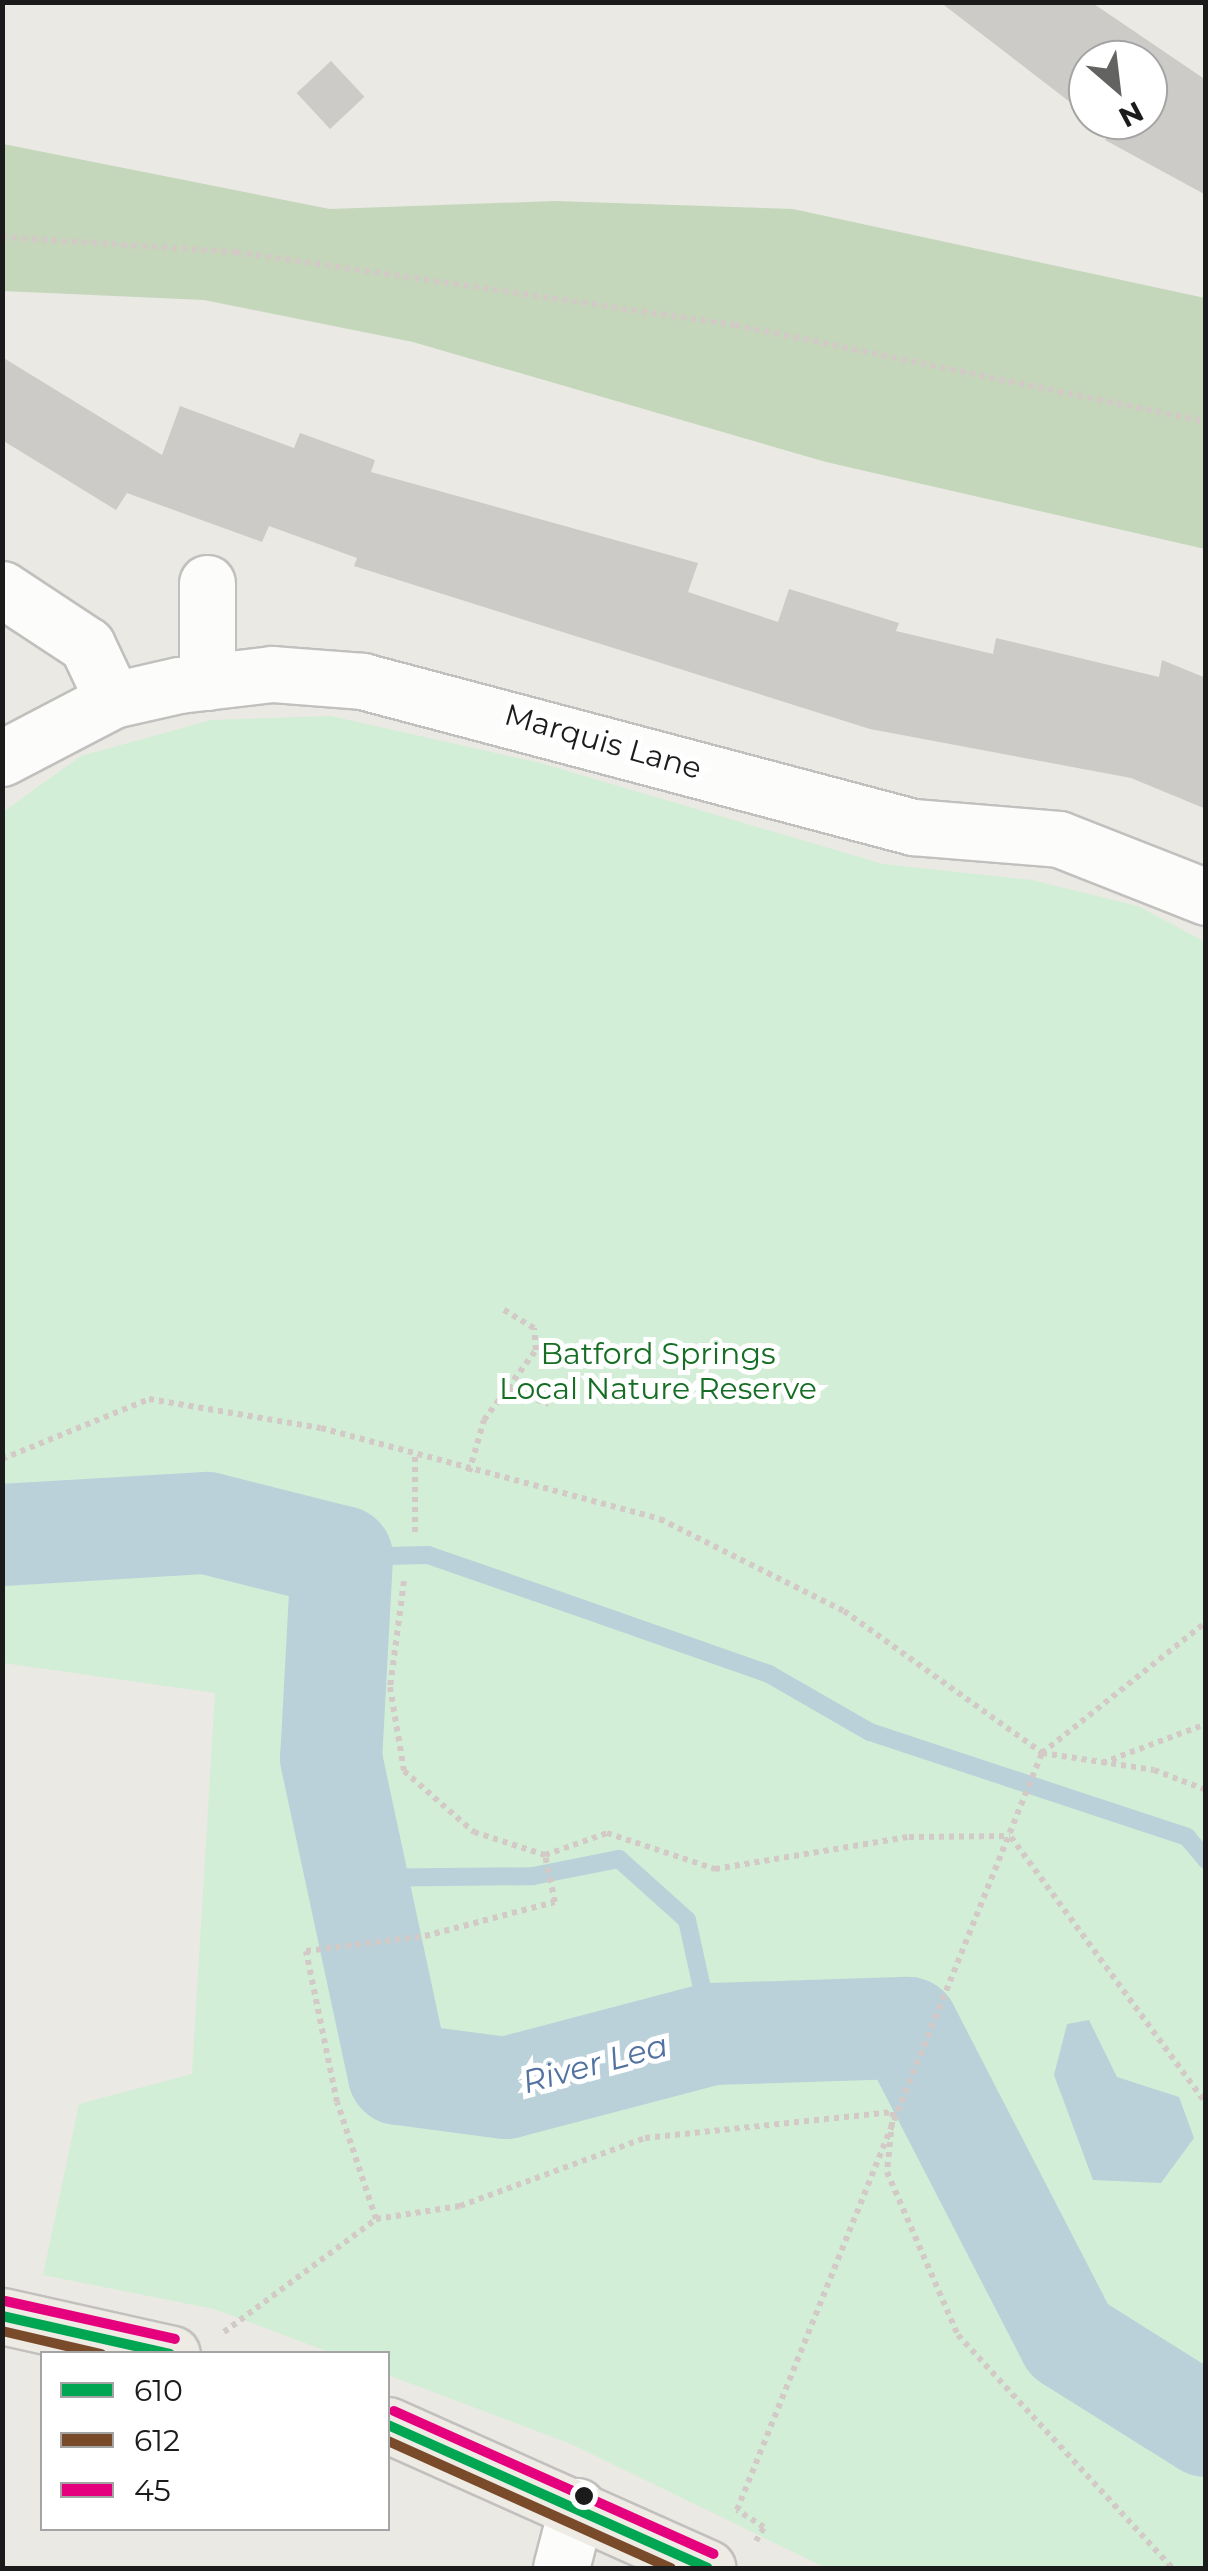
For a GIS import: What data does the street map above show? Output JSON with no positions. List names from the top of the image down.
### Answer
{
  "streets": {
    "street": ["Marquis Lane"]
  },
  "water": ["River Lea"],
  "parks": ["Batford Springs Local Nature Reserve"],
  "lines": ["transit line 45", "transit line 610", "transit line 612"],
  "legend": ["610", "612", "45"],
  "north": "bottom right"
}
